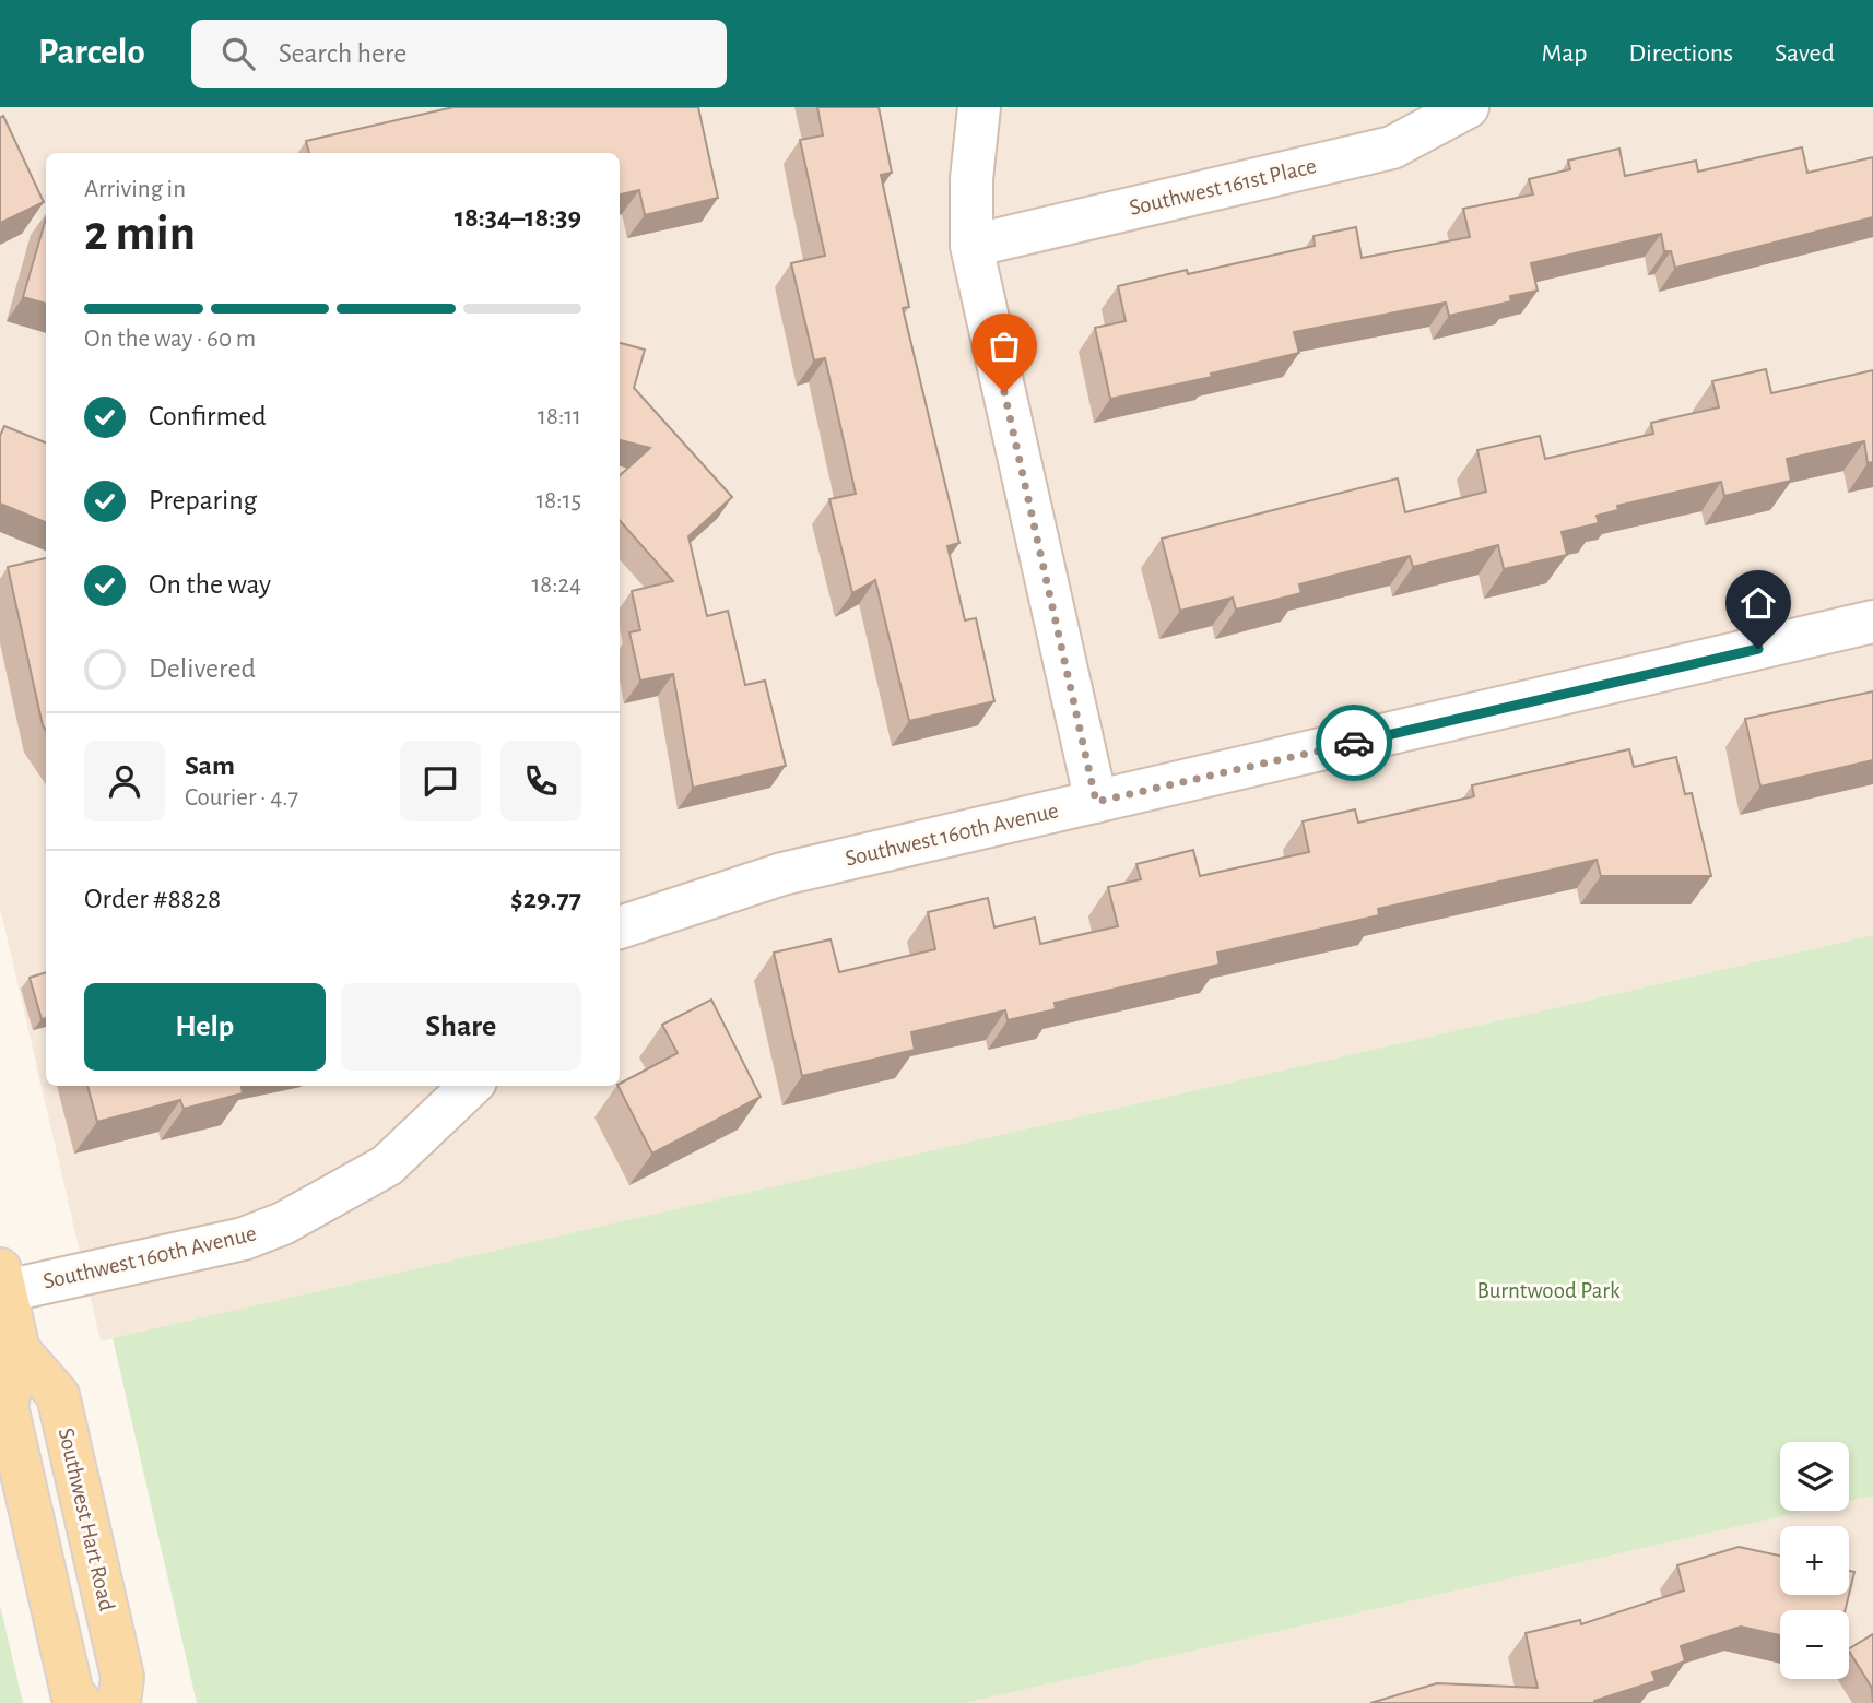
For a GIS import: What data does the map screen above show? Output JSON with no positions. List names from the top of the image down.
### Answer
{
  "streets": {
    "main road": ["Southwest Hart Road"],
    "street": ["Southwest 161st Place", "Southwest 160th Avenue"]
  },
  "crossings": [
    ["Southwest 160th Avenue", "Southwest Hart Road"]
  ],
  "parks": ["Burntwood Park"],
  "page": {
    "header": "Parcelo",
    "search": "Search here",
    "nav": ["Map", "Directions", "Saved"],
    "heading": ["2 min", "Arriving in", "18:34–18:39"],
    "panel": [
      "Sam",
      "Courier · 4.7",
      "Order #8828",
      "$29.77"
    ],
    "bar": "On the way · 60 m",
    "list": [
      ["Confirmed", "18:11"],
      ["Preparing", "18:15"],
      ["On the way", "18:24"],
      "Delivered"
    ],
    "buttons": ["Help", "Share"],
    "map_buttons": ["+", "−"]
  }
}
